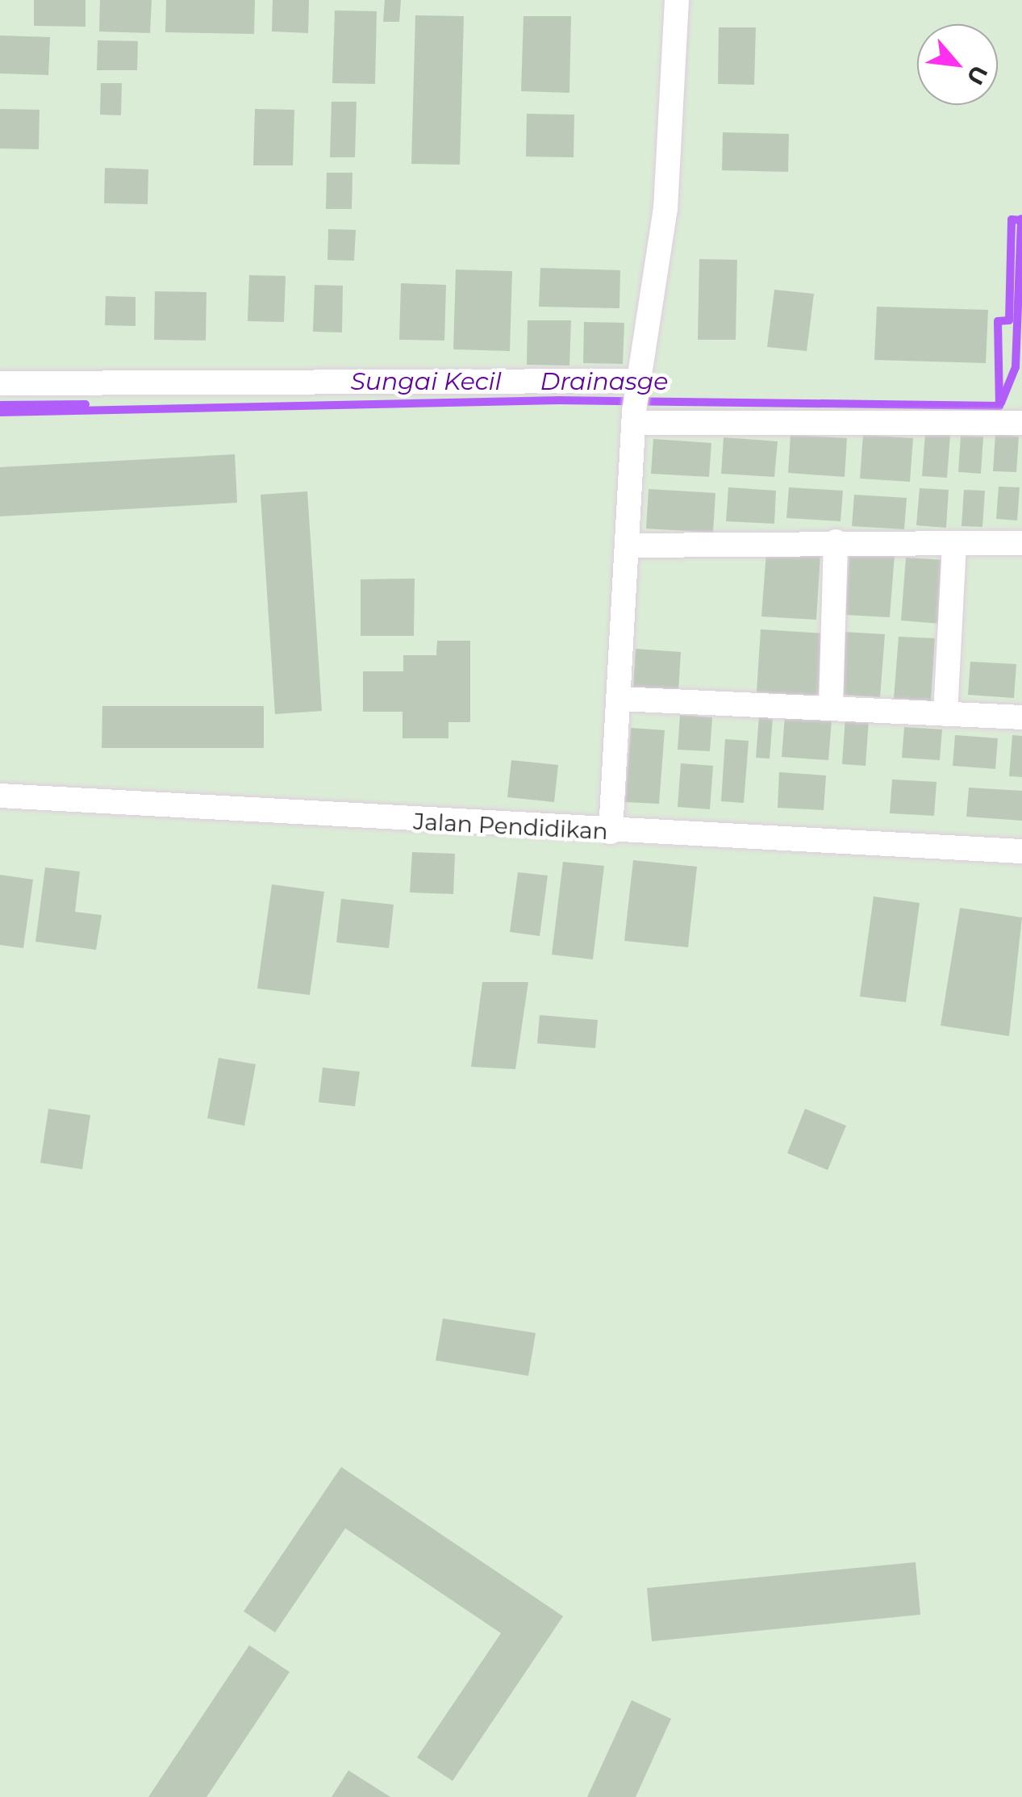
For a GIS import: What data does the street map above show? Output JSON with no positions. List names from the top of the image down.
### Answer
{
  "streets": {
    "street": ["Jalan Pendidikan"]
  },
  "water": ["Sungai Kecil", "Drainasge"],
  "north": "bottom right"
}
